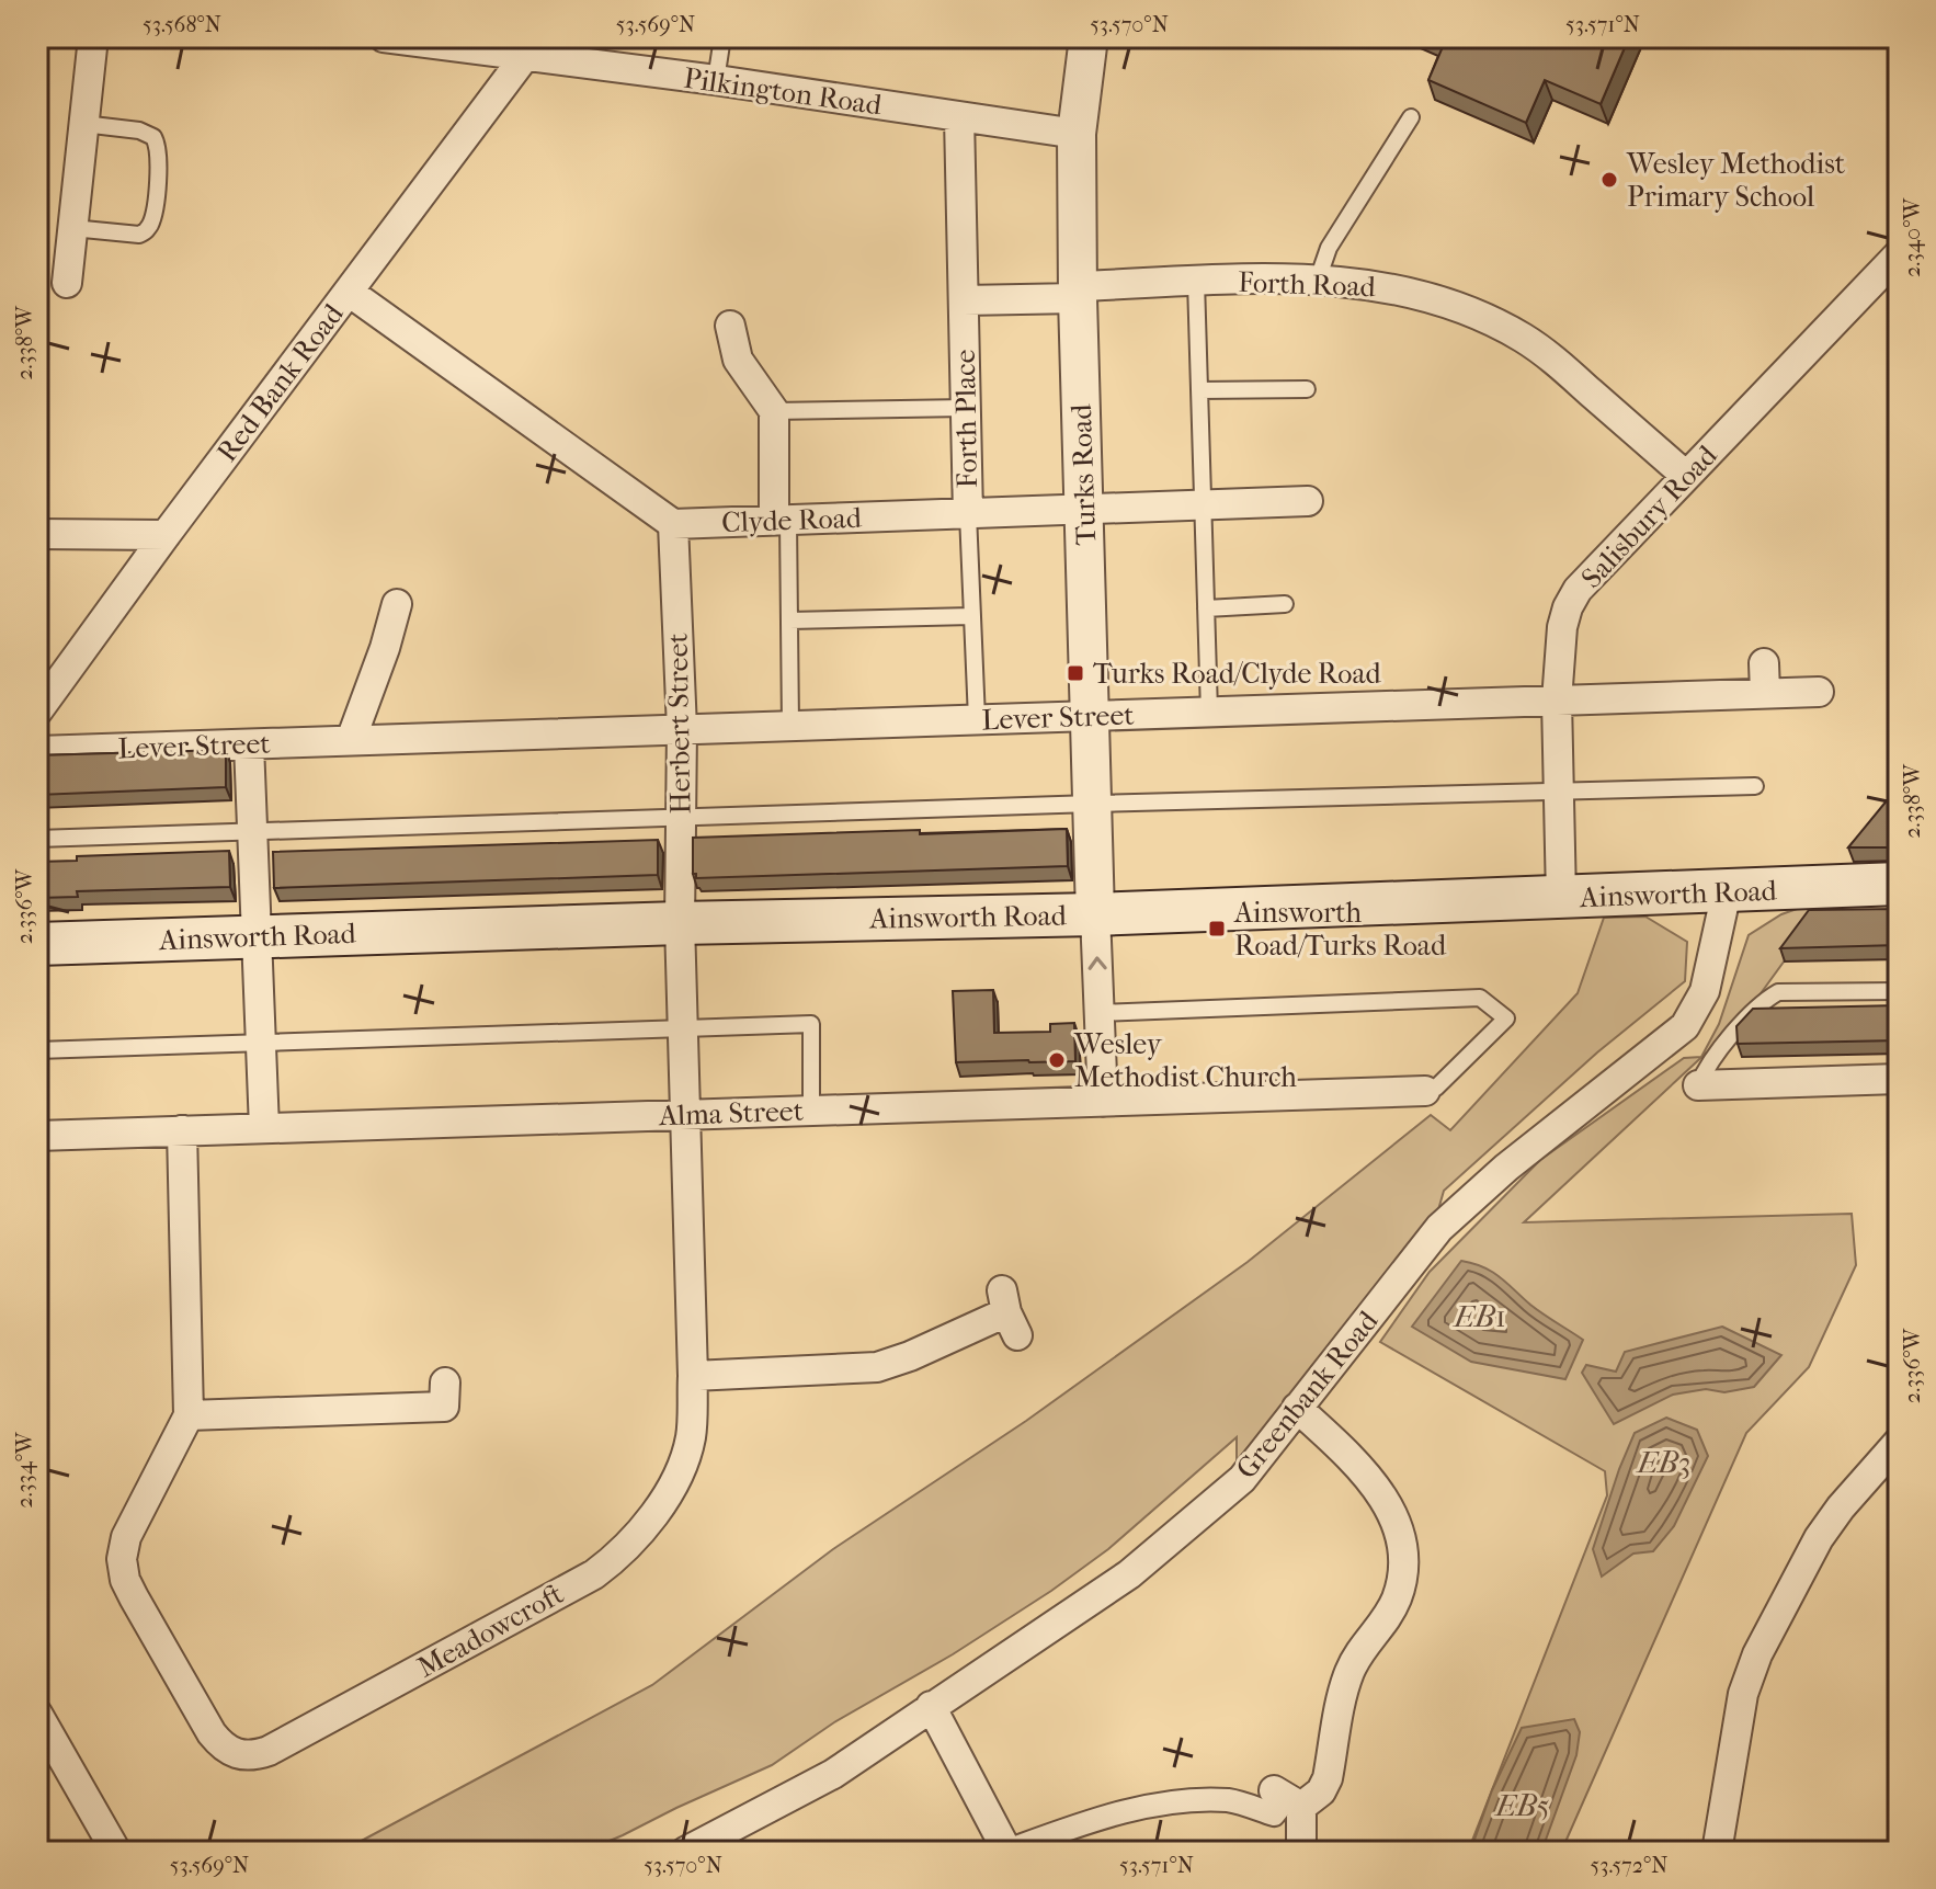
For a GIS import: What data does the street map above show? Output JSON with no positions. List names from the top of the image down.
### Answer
{
  "streets": {
    "main road": ["Ainsworth Road"],
    "street": [
      "Pilkington Road",
      "Forth Road",
      "Red Bank Road",
      "Forth Place",
      "Turks Road",
      "Salisbury Road",
      "Clyde Road",
      "Lever Street",
      "Herbert Street",
      "Alma Street",
      "Greenbank Road",
      "Meadowcroft"
    ]
  },
  "crossings": [
    ["Pilkington Road", "Red Bank Road"],
    ["Pilkington Road", "Forth Place"],
    ["Pilkington Road", "Turks Road"],
    ["Forth Road", "Forth Place"],
    ["Forth Road", "Turks Road"],
    ["Forth Road", "Salisbury Road"],
    ["Forth Place", "Clyde Road"],
    ["Forth Place", "Lever Street"],
    ["Turks Road", "Clyde Road"],
    ["Turks Road", "Lever Street"],
    ["Turks Road", "Ainsworth Road"],
    ["Salisbury Road", "Lever Street"],
    ["Salisbury Road", "Ainsworth Road"],
    ["Clyde Road", "Herbert Street"],
    ["Lever Street", "Herbert Street"],
    ["Herbert Street", "Ainsworth Road"],
    ["Herbert Street", "Alma Street"],
    ["Herbert Street", "Meadowcroft"],
    ["Ainsworth Road", "Greenbank Road"],
    ["Alma Street", "Meadowcroft"]
  ],
  "water": ["EB1", "EB3", "EB5"],
  "places": {
    "other": ["Wesley Methodist Primary School", "Wesley Methodist Church"],
    "transit": ["Turks Road/Clyde Road", "Ainsworth Road/Turks Road"]
  },
  "coordinates": [
    "53.568°N",
    "53.569°N",
    "53.570°N",
    "53.571°N",
    "2.340°W",
    "2.338°W",
    "2.336°W",
    "2.334°W",
    "53.572°N"
  ]
}
